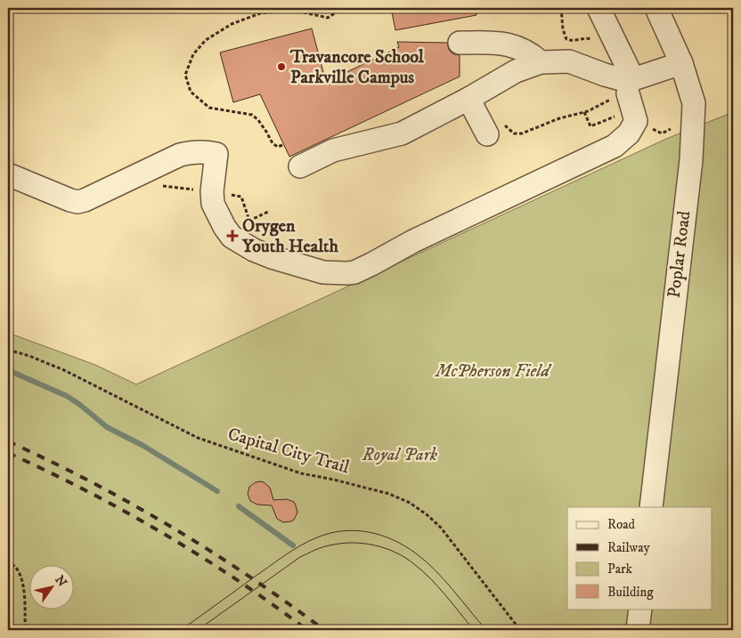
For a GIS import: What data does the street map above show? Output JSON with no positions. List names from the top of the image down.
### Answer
{
  "streets": {
    "street": ["Poplar Road"],
    "path": ["Capital City Trail"]
  },
  "parks": ["McPherson Field", "Royal Park"],
  "places": {
    "other": ["Travancore School Parkville Campus"],
    "health": ["Orygen Youth Health"]
  },
  "legend": [
    "Road",
    "Railway",
    "Park",
    "Building"
  ],
  "north": "top right"
}
